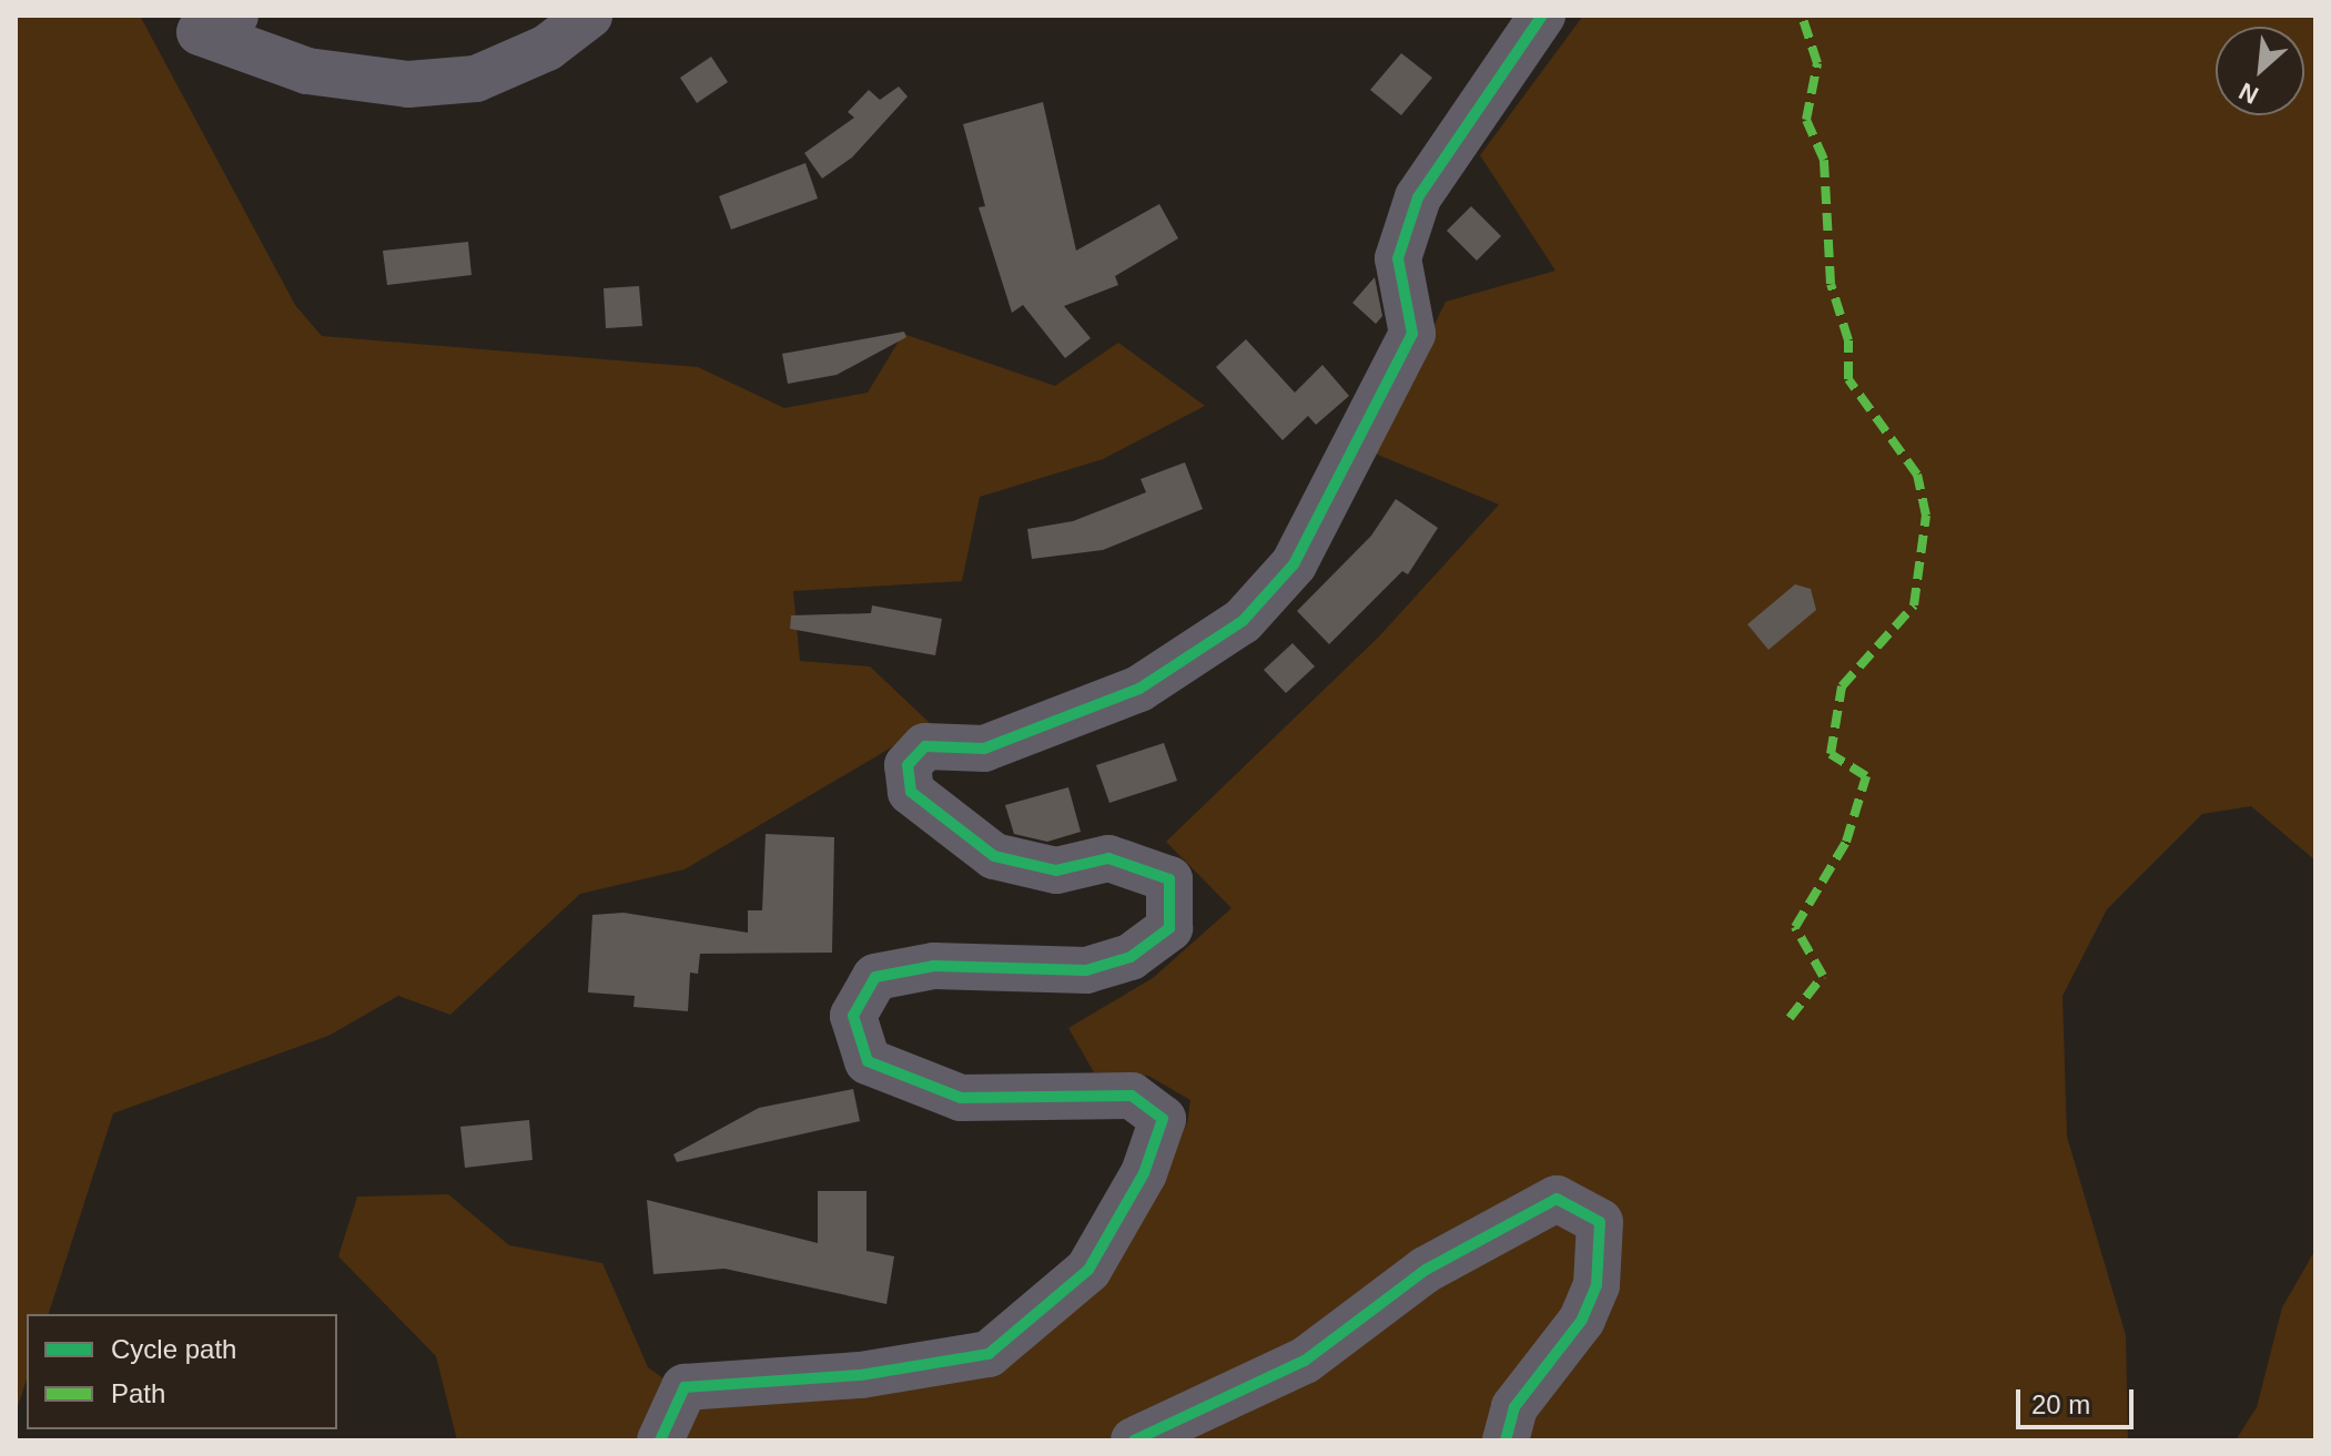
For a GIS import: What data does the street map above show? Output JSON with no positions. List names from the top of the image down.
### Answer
{
  "legend": ["Cycle path", "Path"],
  "scale_bar": "20 m",
  "north": "bottom left"
}
